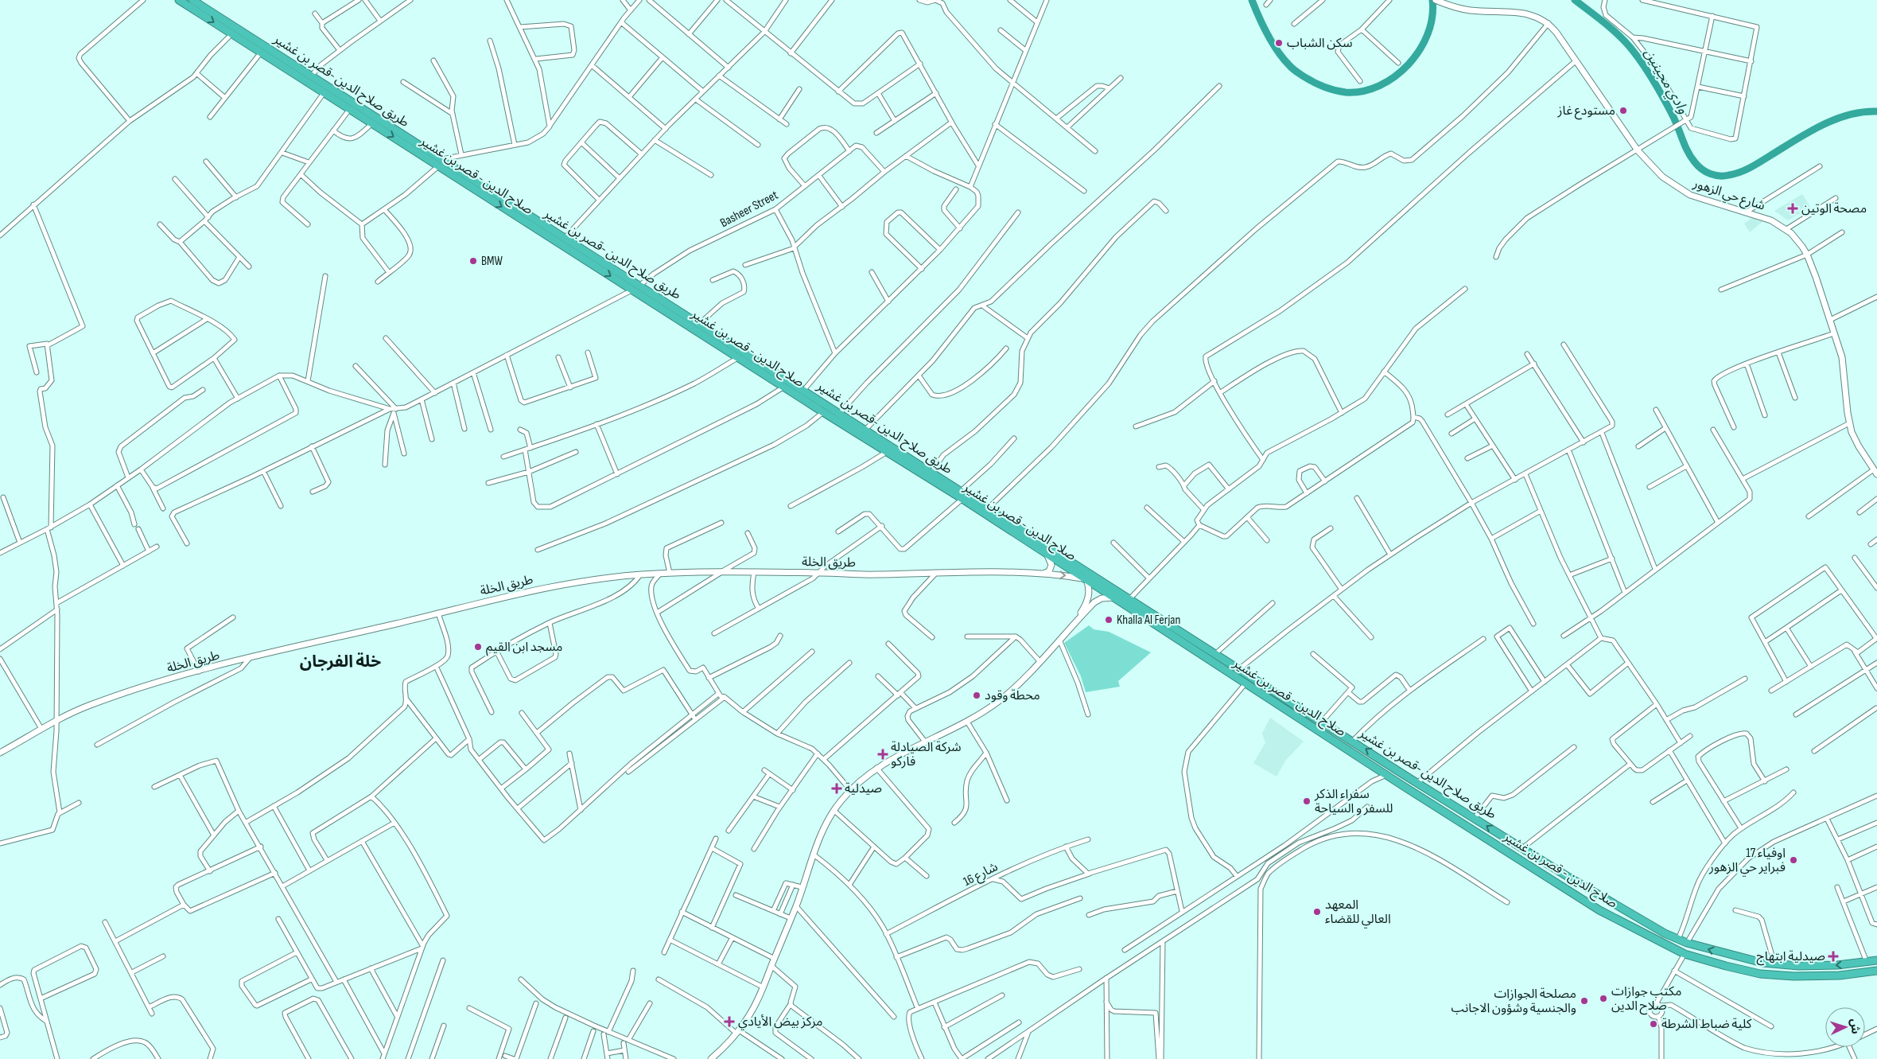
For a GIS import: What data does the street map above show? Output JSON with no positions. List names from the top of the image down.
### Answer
{
  "streets": {
    "highway": ["طريق صلاح الدين -قصر بن غشير", "صلاح الدين - قصر بن غشير"],
    "street": [
      "شارع حي الزهور",
      "Basheer Street",
      "طريق الخلة",
      "شارع 16"
    ]
  },
  "crossings": [
    ["طريق صلاح الدين -قصر بن غشير", "صلاح الدين - قصر بن غشير"],
    ["طريق صلاح الدين -قصر بن غشير", "Basheer Street"],
    ["صلاح الدين - قصر بن غشير", "Basheer Street"],
    ["صلاح الدين - قصر بن غشير", "طريق الخلة"]
  ],
  "districts": ["خلة الفرجان"],
  "water": ["وادي مجينين"],
  "places": {
    "other": [
      "سكن الشباب",
      "مستودع غاز",
      "BMW",
      "Khalla Al Ferjan",
      "مسجد ابن القيم",
      "محطة وقود",
      "سفراء الذكر للسفر و السياحة",
      "اوفياء 17 فبراير حي الزهور",
      "المعهد العالي للقضاء",
      "مكتب جوازات صلاح الدين",
      "مصلحة الجوازات والجنسية وشؤون الاجانب",
      "كلية ضباط الشرطة"
    ],
    "health": [
      "مصحة الوتين",
      "شركة الصيادلة فاركو",
      "صيدلية",
      "صيدلية ابتهاج",
      "مركز بيض الأيادي"
    ]
  },
  "north": "right"
}
